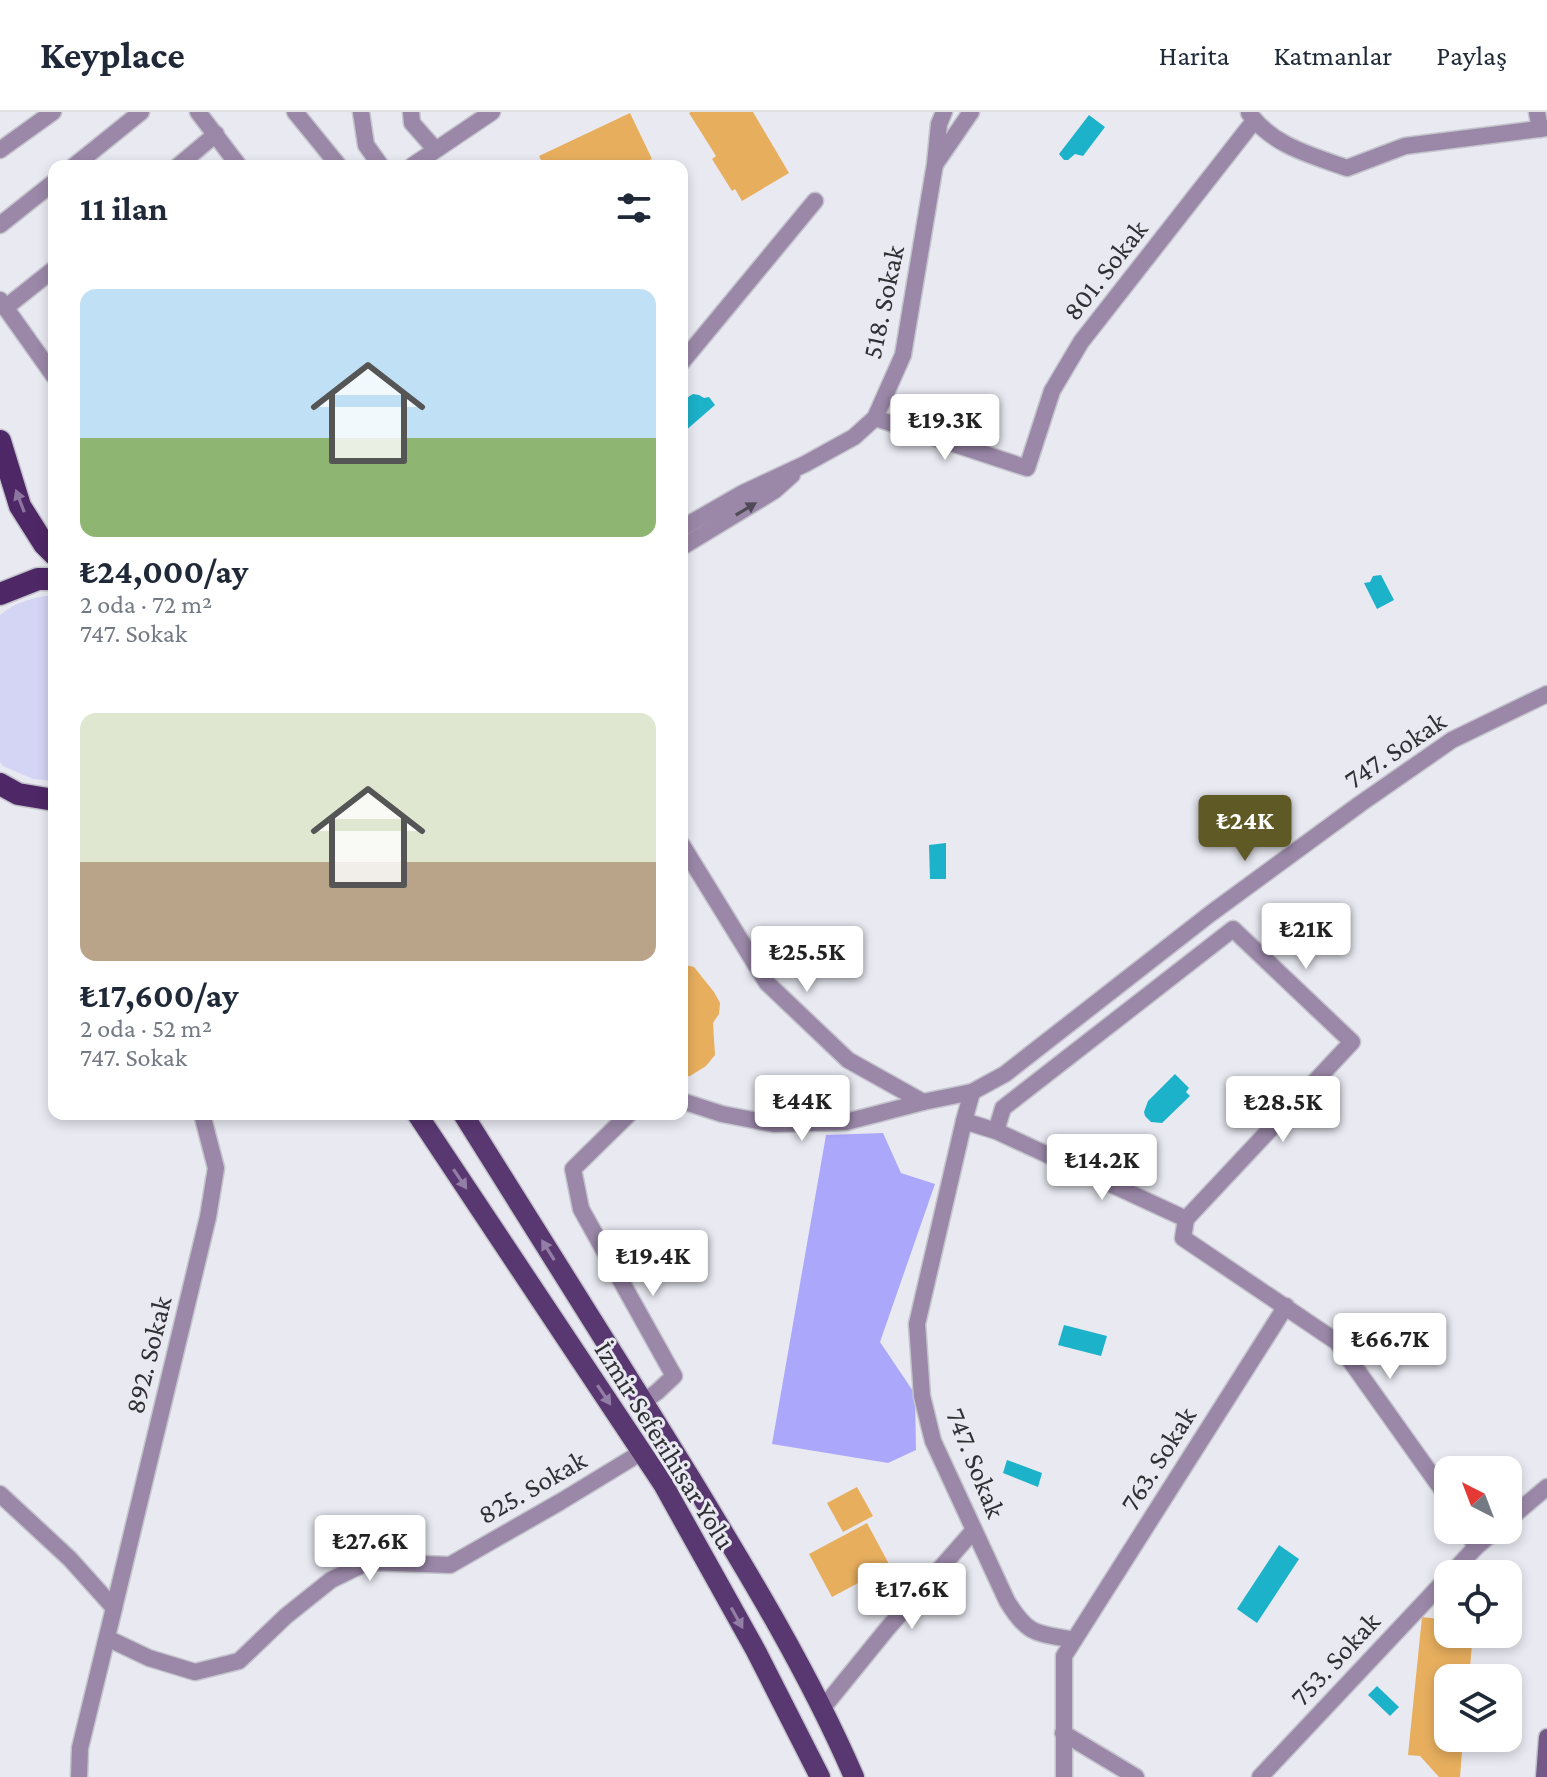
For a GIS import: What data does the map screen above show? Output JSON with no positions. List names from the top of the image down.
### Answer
{
  "streets": {
    "main road": ["İzmir Seferihisar Yolu"],
    "street": [
      "801. Sokak",
      "518. Sokak",
      "747. Sokak",
      "892. Sokak",
      "763. Sokak",
      "825. Sokak",
      "753. Sokak"
    ]
  },
  "crossings": [
    ["801. Sokak", "518. Sokak"],
    ["747. Sokak", "763. Sokak"],
    ["892. Sokak", "825. Sokak"],
    ["İzmir Seferihisar Yolu", "825. Sokak"]
  ],
  "north": "top left",
  "page": {
    "header": "Keyplace",
    "nav": ["Harita", "Katmanlar", "Paylaş"],
    "heading": "11 ilan",
    "list": [
      {
        "name": "₺24,000/ay",
        "note": "2 oda · 72 m² · 747. Sokak"
      },
      {
        "name": "₺17,600/ay",
        "note": "2 oda · 52 m² · 747. Sokak"
      }
    ],
    "price": [
      "₺19.3K",
      "₺24K",
      "₺21K",
      "₺25.5K",
      "₺44K",
      "₺28.5K",
      "₺14.2K",
      "₺19.4K",
      "₺66.7K",
      "₺27.6K",
      "₺17.6K"
    ]
  }
}
